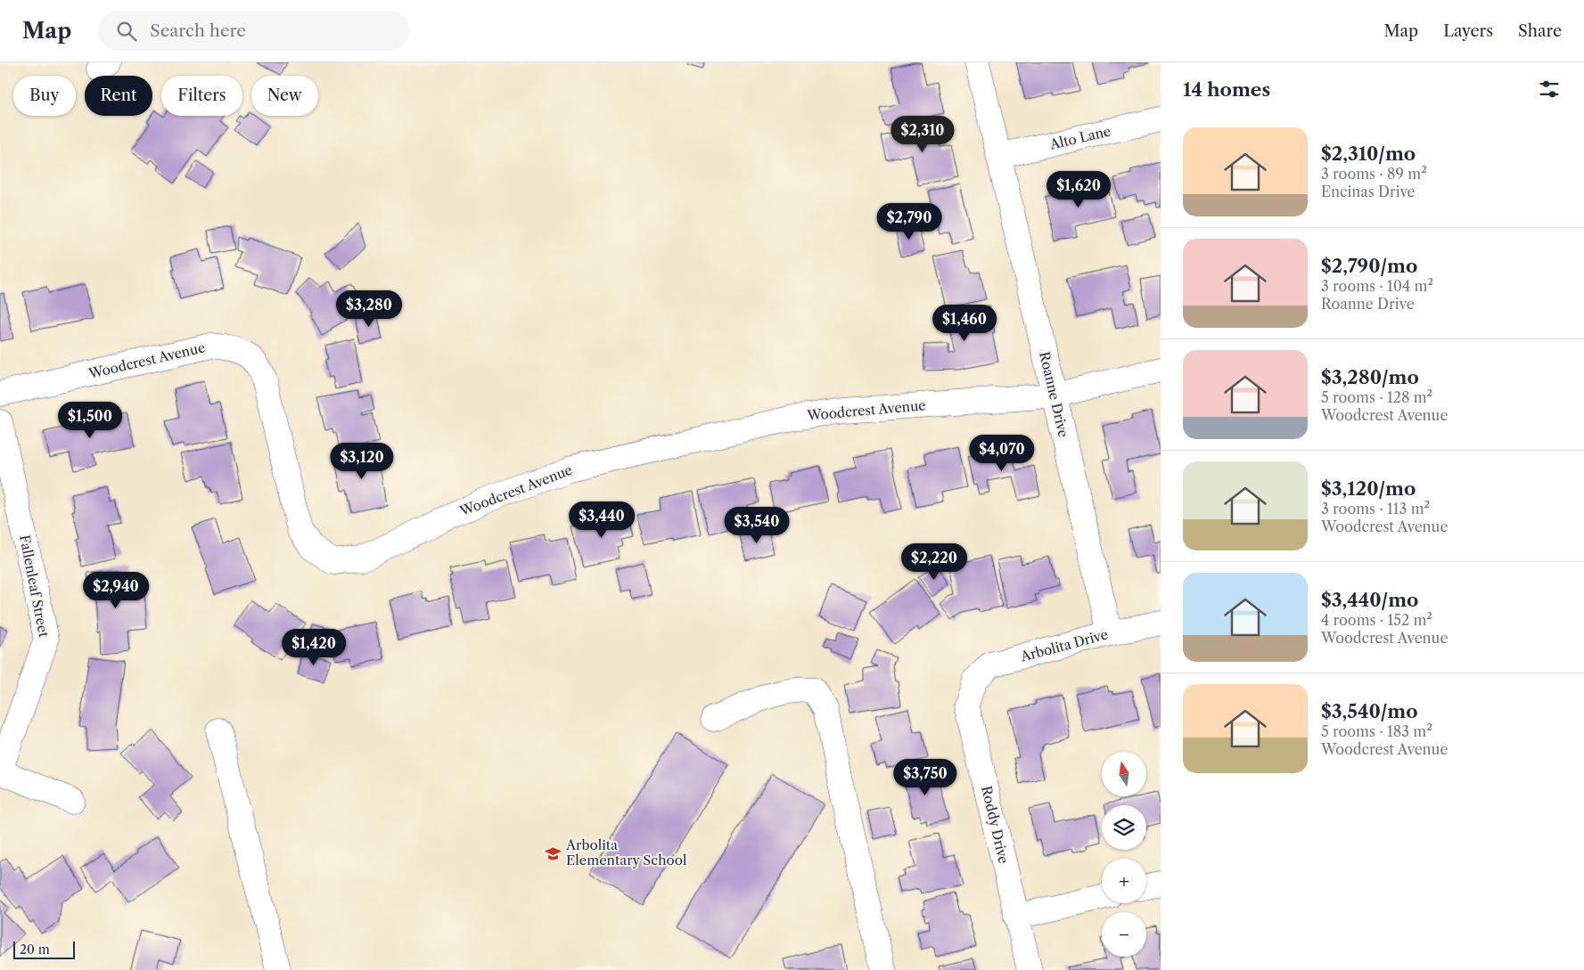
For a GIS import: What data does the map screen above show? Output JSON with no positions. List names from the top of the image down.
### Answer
{
  "streets": {
    "street": [
      "Alto Lane",
      "Woodcrest Avenue",
      "Roanne Drive",
      "Fallenleaf Street",
      "Arbolita Drive",
      "Roddy Drive"
    ]
  },
  "crossings": [
    ["Alto Lane", "Roanne Drive"],
    ["Woodcrest Avenue", "Roanne Drive"],
    ["Roanne Drive", "Arbolita Drive"],
    ["Arbolita Drive", "Roddy Drive"]
  ],
  "places": {
    "school or university": ["Arbolita Elementary School"]
  },
  "scale_bar": "20 m",
  "north": "top",
  "page": {
    "header": "Map",
    "search": "Search here",
    "nav": ["Map", "Layers", "Share"],
    "heading": "14 homes",
    "chip": [
      "Buy",
      "Rent",
      "Filters",
      "New"
    ],
    "price": [
      "$2,310",
      "$1,620",
      "$2,790",
      "$3,280",
      "$1,460",
      "$1,500",
      "$4,070",
      "$3,120",
      "$3,440",
      "$3,540",
      "$2,220",
      "$2,940",
      "$1,420",
      "$3,750"
    ],
    "list": [
      {
        "name": "$2,310/mo",
        "note": "3 rooms · 89 m² · Encinas Drive"
      },
      {
        "name": "$2,790/mo",
        "note": "3 rooms · 104 m² · Roanne Drive"
      },
      {
        "name": "$3,280/mo",
        "note": "5 rooms · 128 m² · Woodcrest Avenue"
      },
      {
        "name": "$3,120/mo",
        "note": "3 rooms · 113 m² · Woodcrest Avenue"
      },
      {
        "name": "$3,440/mo",
        "note": "4 rooms · 152 m² · Woodcrest Avenue"
      },
      {
        "name": "$3,540/mo",
        "note": "5 rooms · 183 m² · Woodcrest Avenue"
      }
    ],
    "map_buttons": ["+", "−"],
    "scale": "20 m"
  }
}
